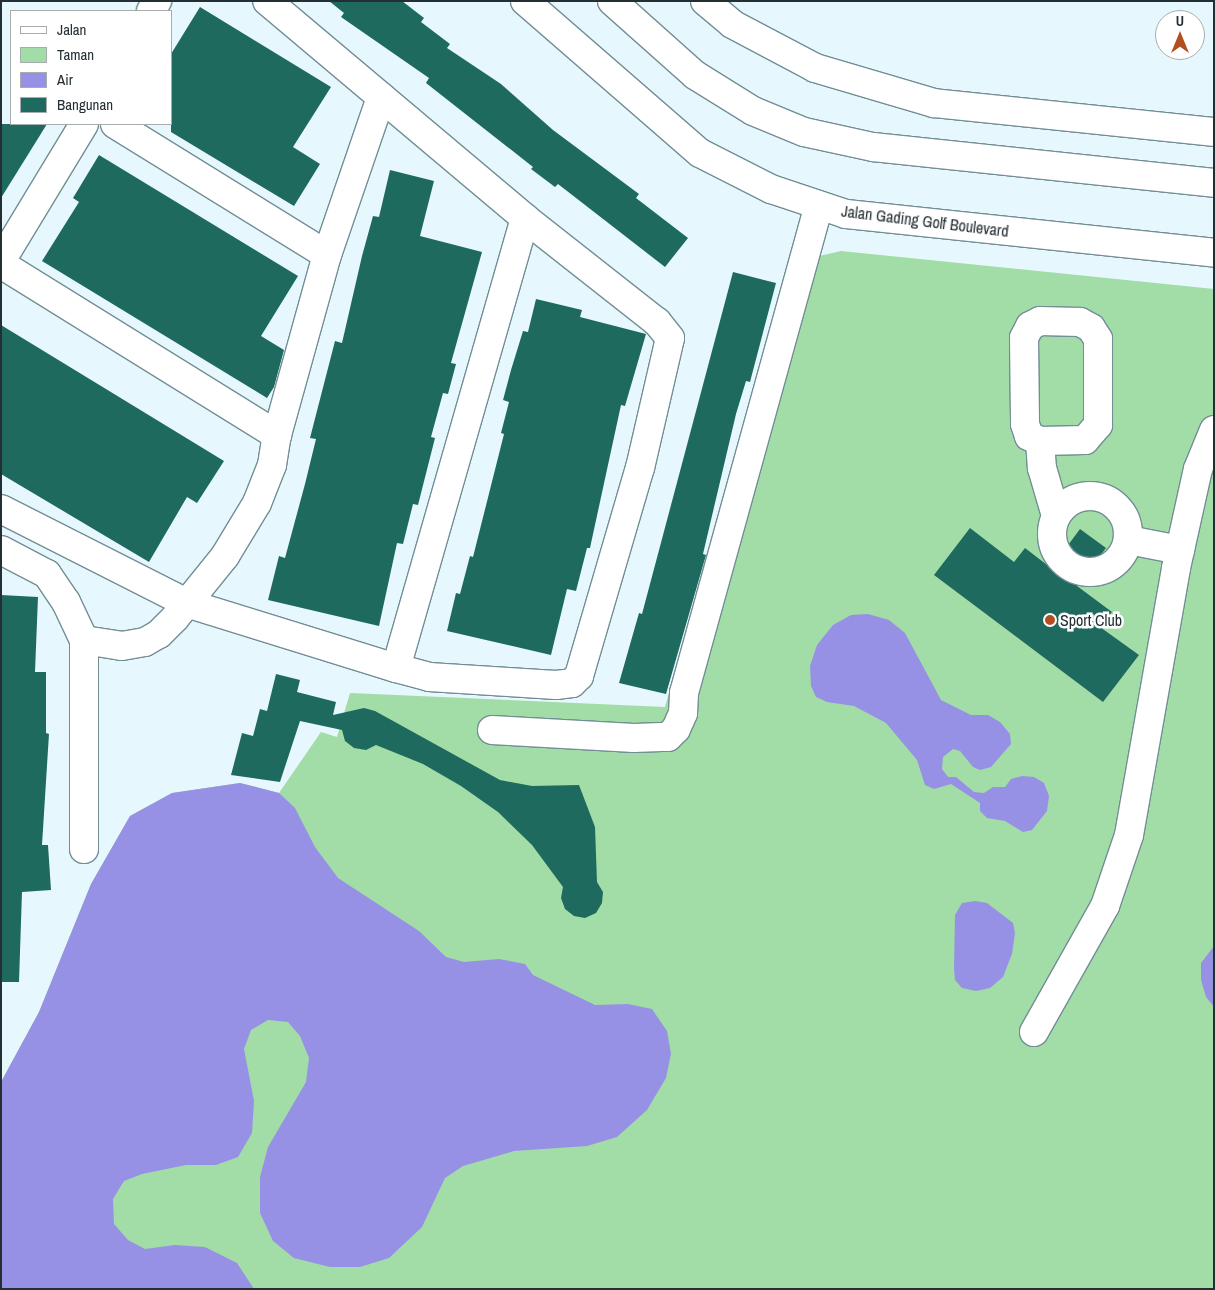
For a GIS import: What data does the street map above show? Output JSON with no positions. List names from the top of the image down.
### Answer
{
  "streets": {
    "street": ["Jalan Gading Golf Boulevard"]
  },
  "places": ["Sport Club"],
  "legend": [
    "Jalan",
    "Taman",
    "Air",
    "Bangunan"
  ],
  "north": "top"
}
